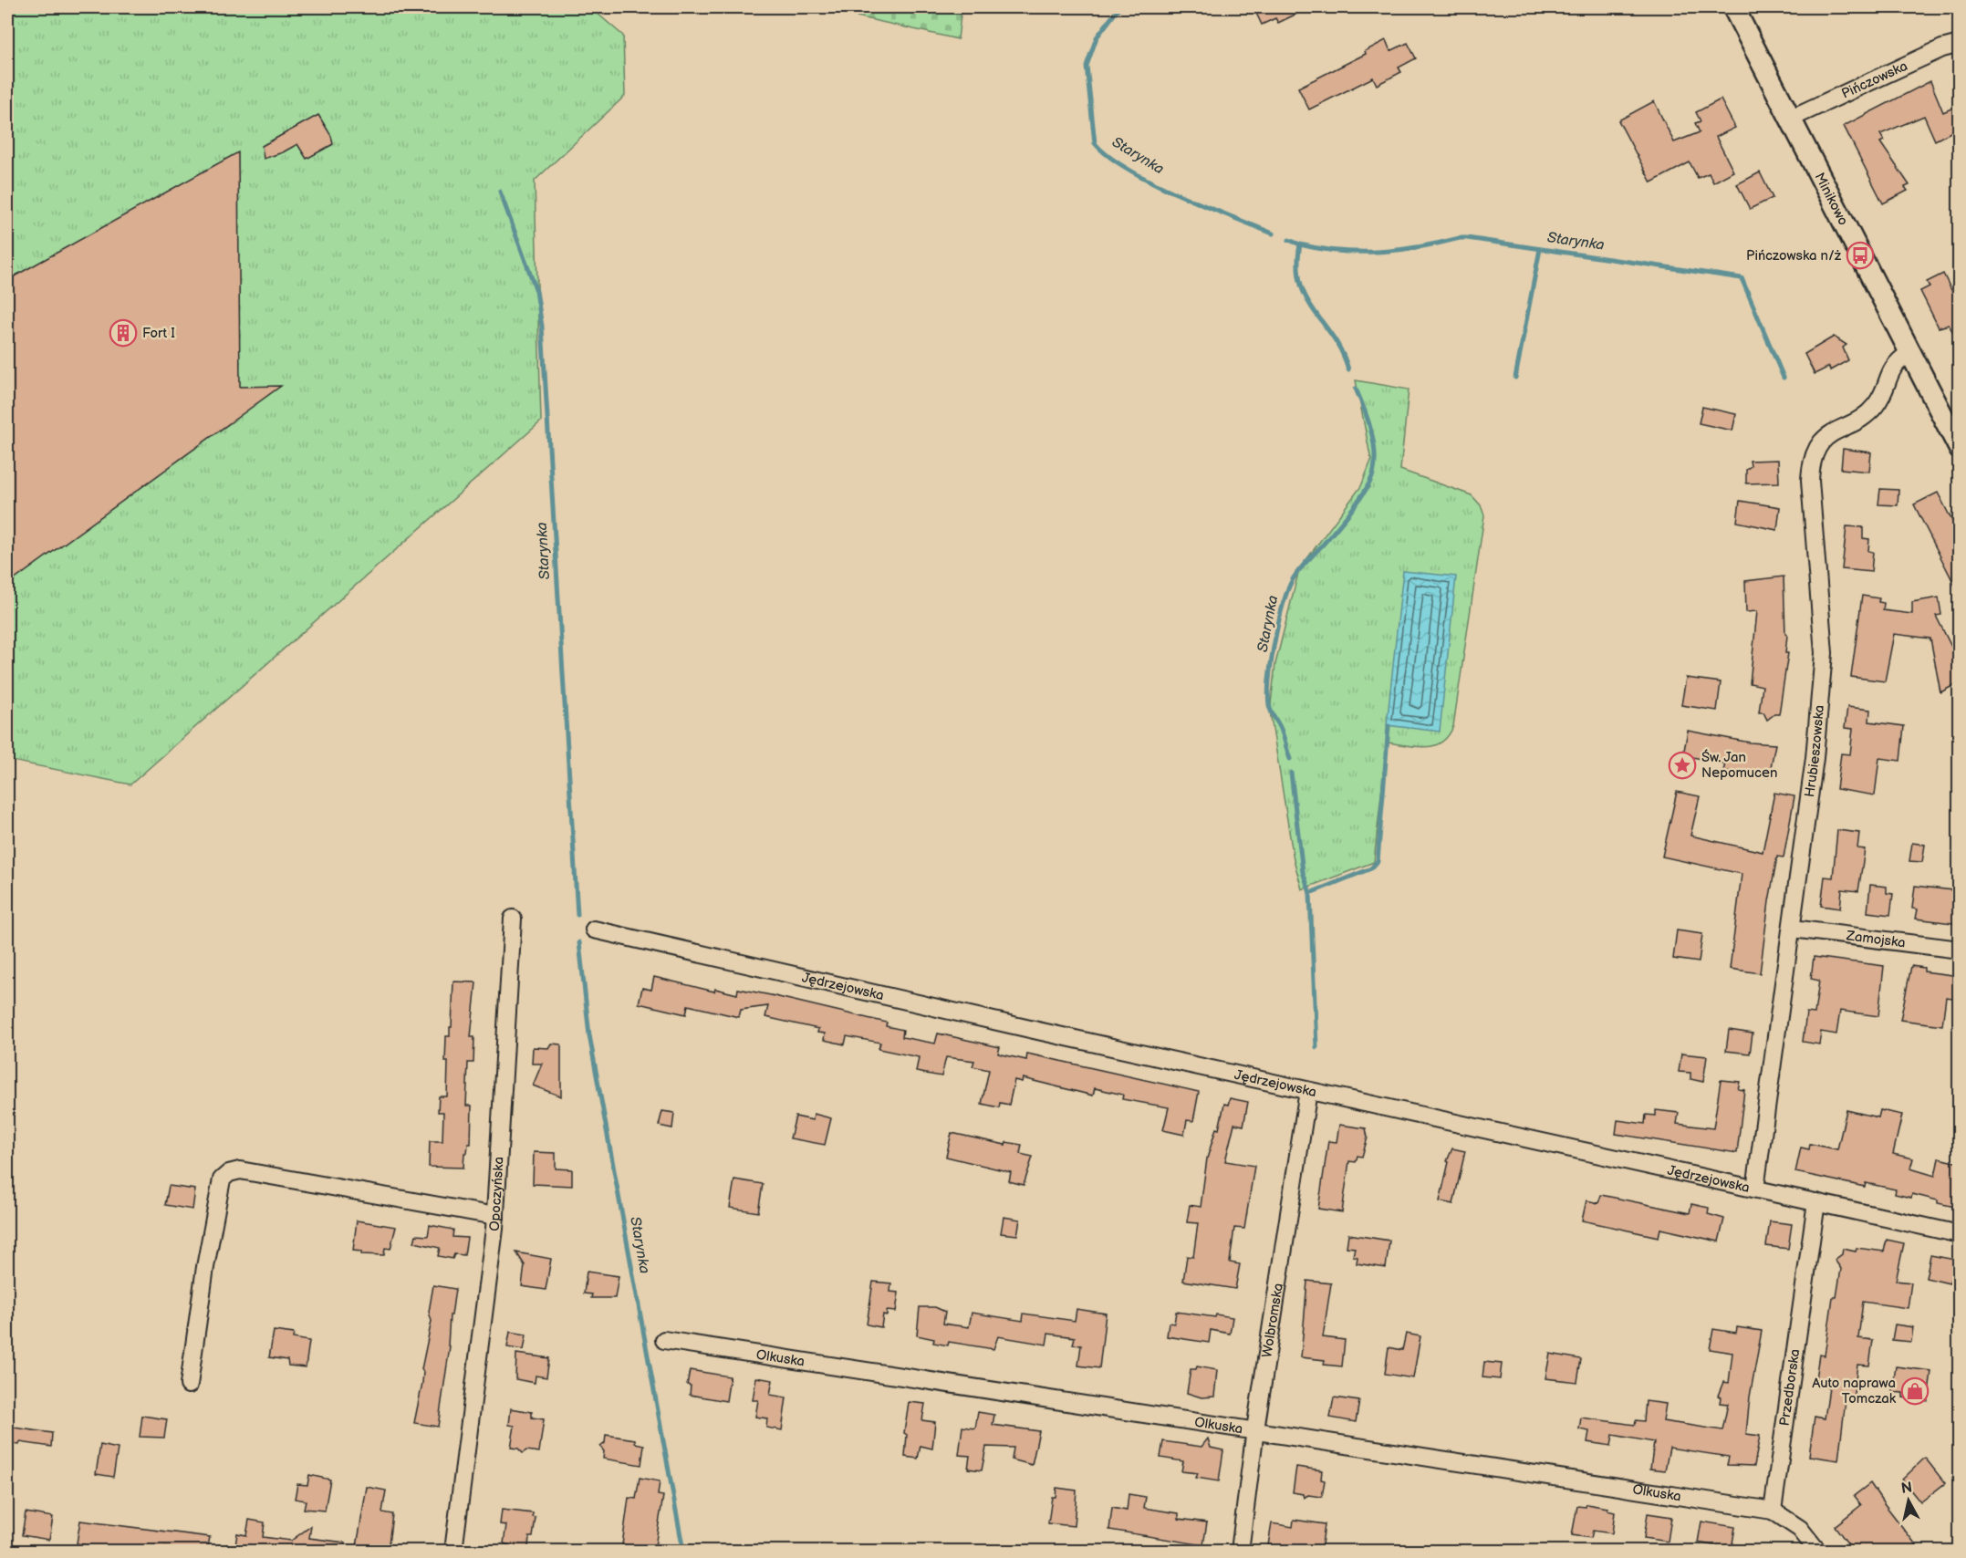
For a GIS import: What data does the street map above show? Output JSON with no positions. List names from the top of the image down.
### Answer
{
  "streets": {
    "street": [
      "Pińczowska",
      "Minikowo",
      "Hrubieszowska",
      "Zamojska",
      "Jędrzejowska",
      "Opoczyńska",
      "Wolbromska",
      "Olkuska",
      "Przedborska"
    ]
  },
  "crossings": [
    ["Pińczowska", "Minikowo"],
    ["Minikowo", "Hrubieszowska"],
    ["Hrubieszowska", "Zamojska"],
    ["Hrubieszowska", "Jędrzejowska"],
    ["Jędrzejowska", "Wolbromska"],
    ["Jędrzejowska", "Przedborska"],
    ["Wolbromska", "Olkuska"],
    ["Olkuska", "Przedborska"]
  ],
  "water": ["Starynka"],
  "places": {
    "bus stop": ["Pińczowska n/ż"],
    "building": ["Fort I"],
    "place": ["Św. Jan Nepomucen"],
    "shop": ["Auto naprawa Tomczak"]
  },
  "north": "top"
}
